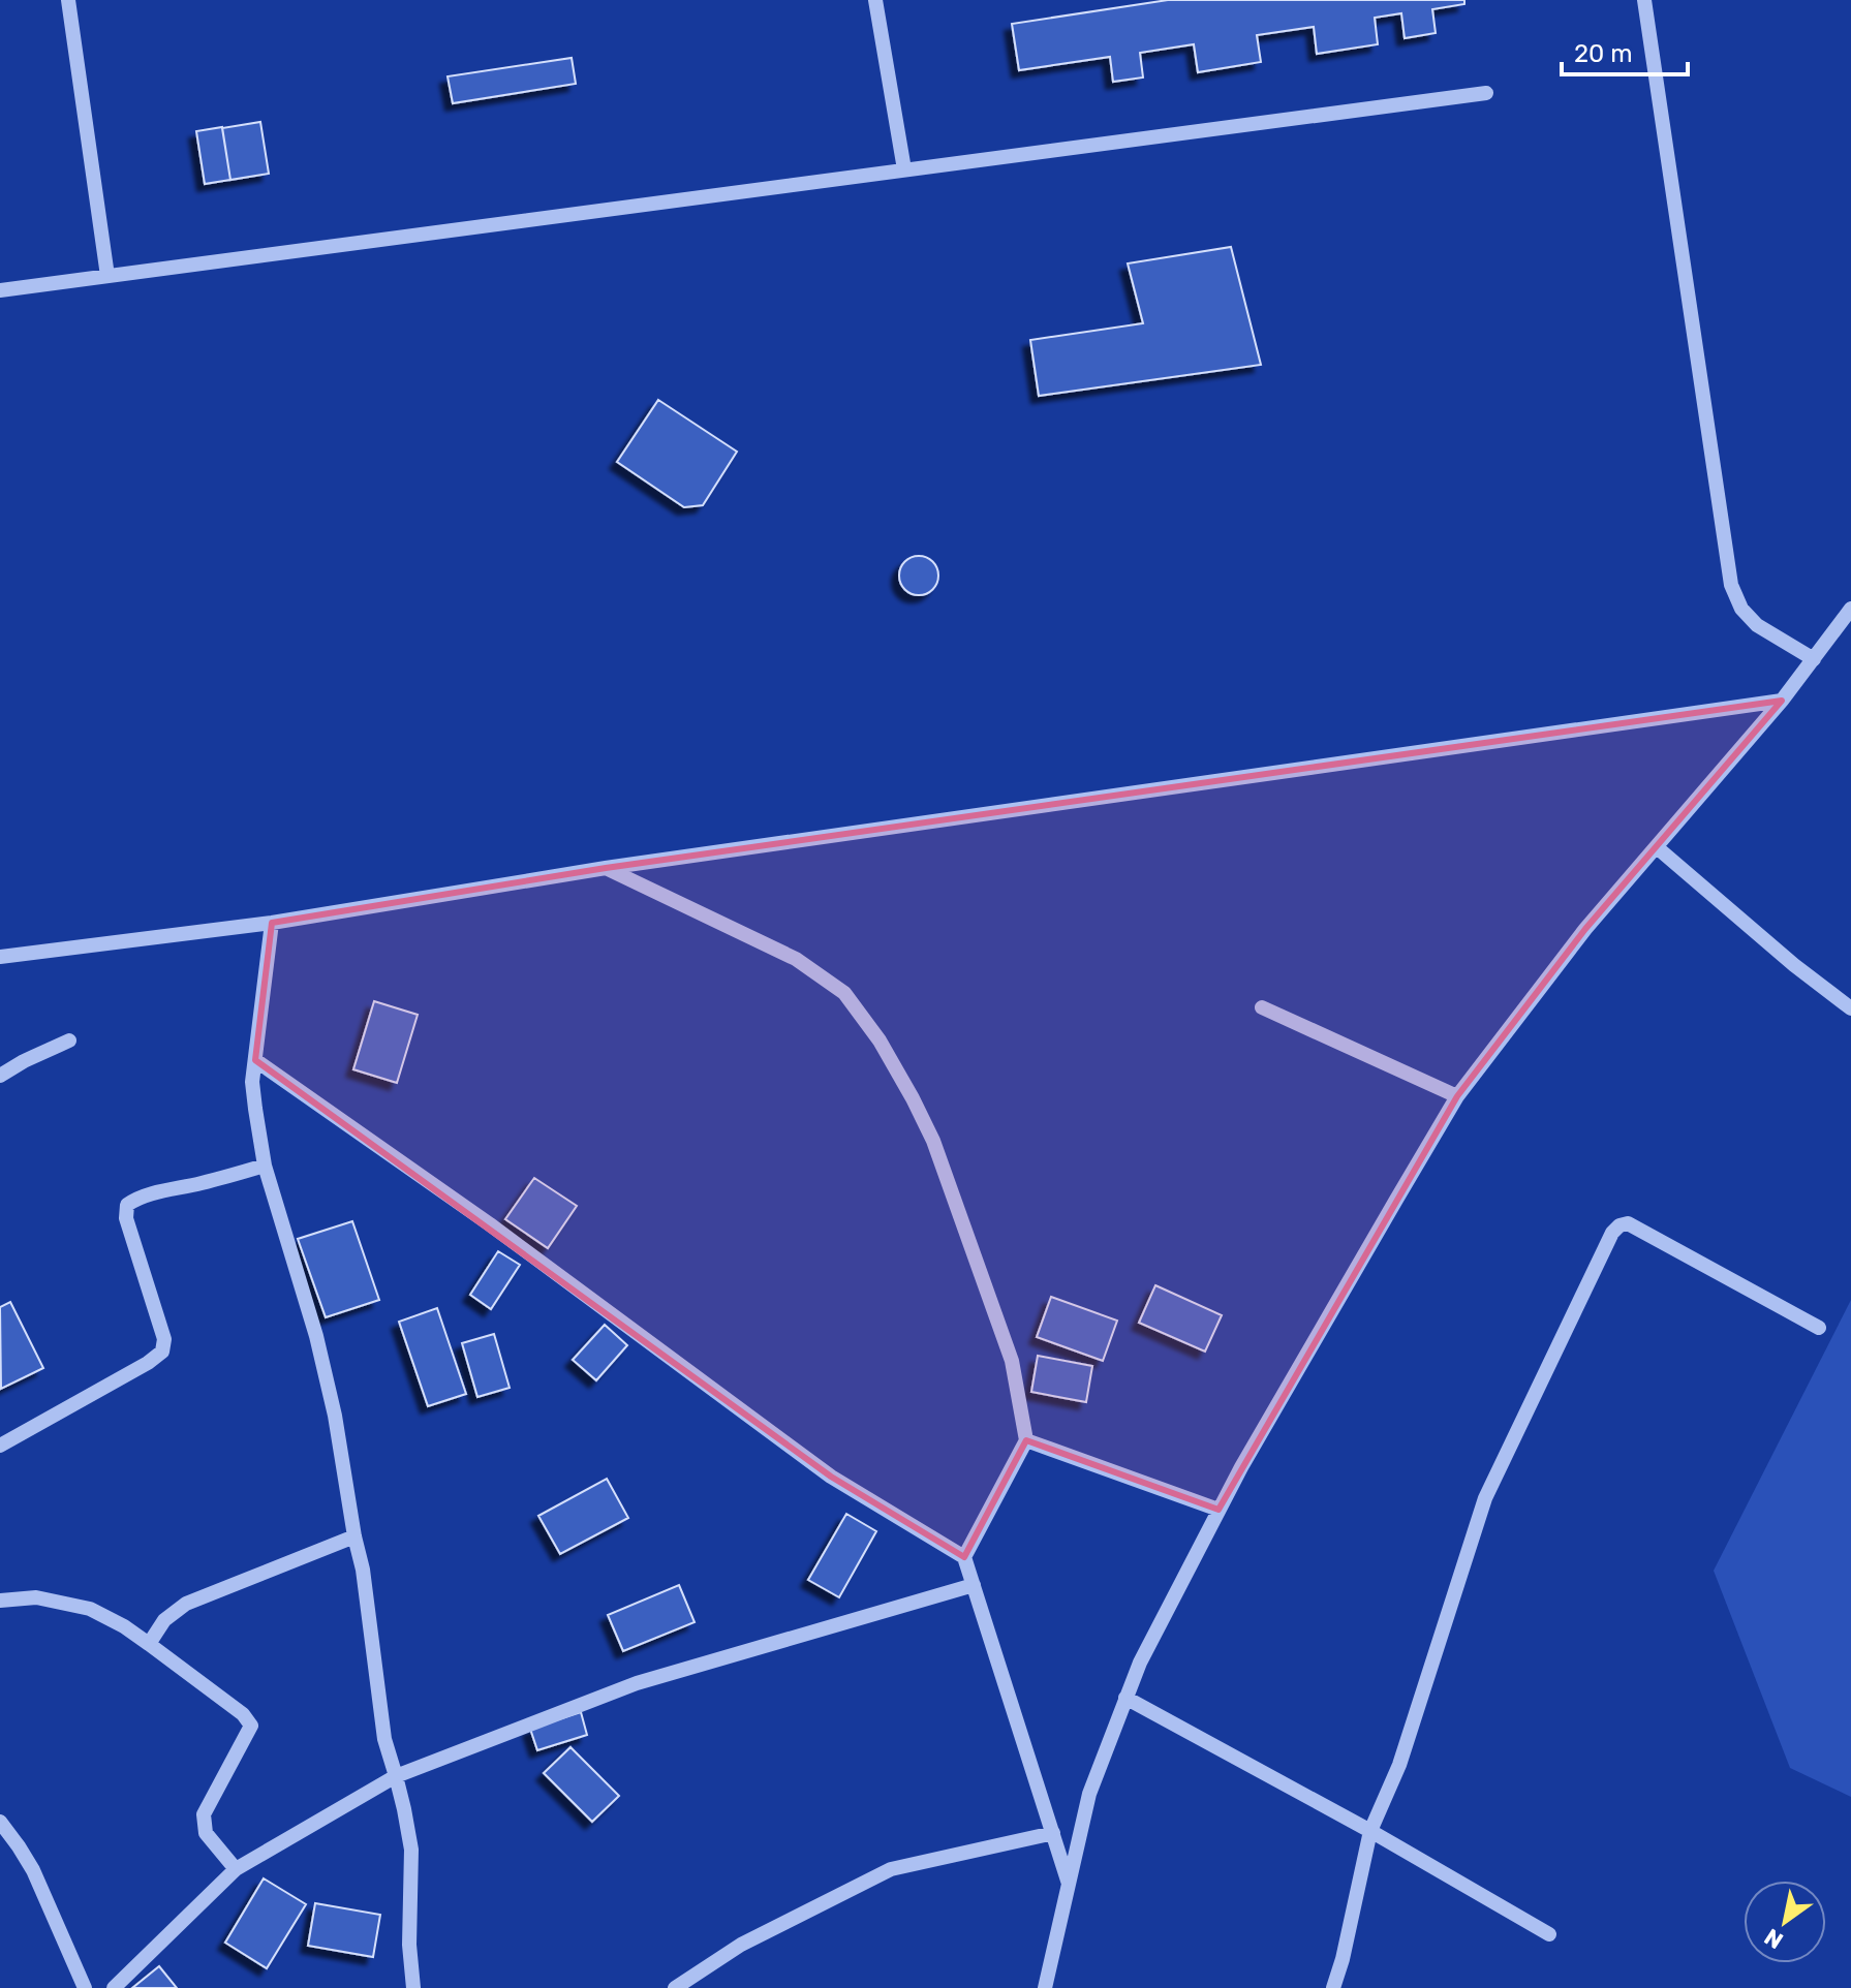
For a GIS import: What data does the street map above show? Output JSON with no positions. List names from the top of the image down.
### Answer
{
  "scale_bar": "20 m",
  "north": "bottom left"
}
